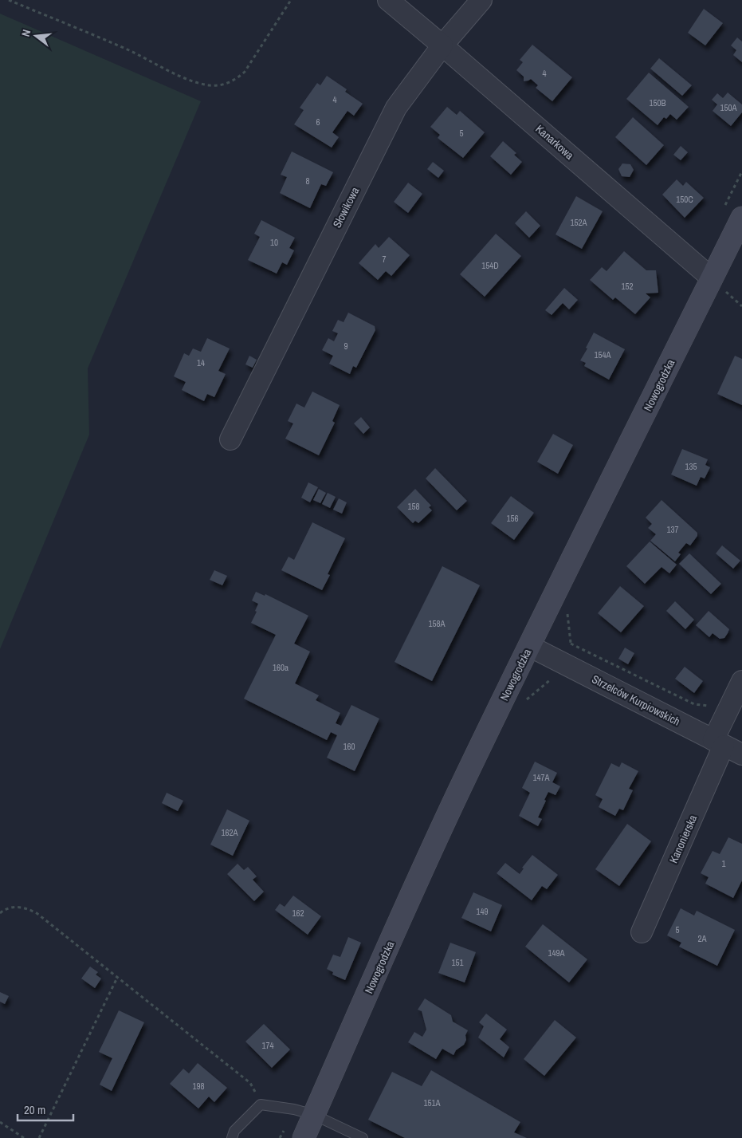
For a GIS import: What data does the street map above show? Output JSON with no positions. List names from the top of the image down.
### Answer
{
  "streets": {
    "main road": ["Nowogrodzka"],
    "street": [
      "Kanarkowa",
      "Słowikowa",
      "Strzelców Kurpiowskich",
      "Kanonierska"
    ]
  },
  "crossings": [
    ["Kanarkowa", "Słowikowa"],
    ["Kanarkowa", "Nowogrodzka"],
    ["Nowogrodzka", "Strzelców Kurpiowskich"],
    ["Strzelców Kurpiowskich", "Kanonierska"]
  ],
  "house_numbers": [
    "4",
    "4",
    "150B",
    "150A",
    "6",
    "5",
    "8",
    "150C",
    "152A",
    "10",
    "7",
    "154D",
    "152",
    "9",
    "154A",
    "14",
    "135",
    "158",
    "156",
    "137",
    "158A",
    "160a",
    "160",
    "147A",
    "162A",
    "1",
    "149",
    "162",
    "5",
    "2A",
    "149A",
    "151",
    "174",
    "198",
    "151A"
  ],
  "scale_bar": "20 m",
  "north": "left"
}
